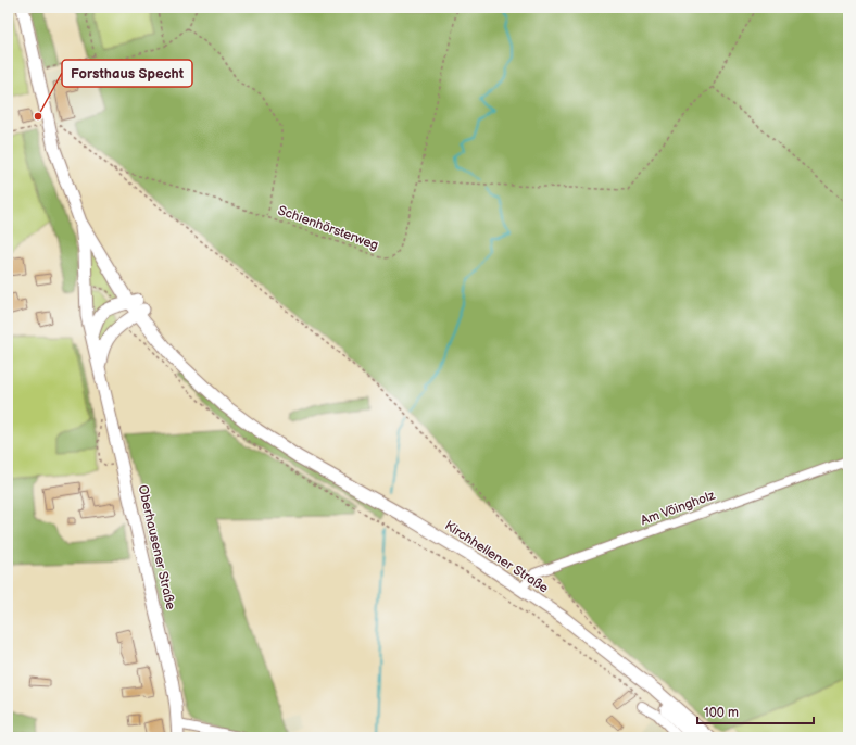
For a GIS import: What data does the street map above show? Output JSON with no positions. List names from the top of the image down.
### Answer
{
  "streets": {
    "main road": ["Oberhausener Straße", "Kirchhellener Straße"],
    "street": ["Am Vöingholz"],
    "path": ["Schienhörsterweg"]
  },
  "crossings": [
    ["Schienhörsterweg", "Oberhausener Straße"],
    ["Am Vöingholz", "Kirchhellener Straße"],
    ["Oberhausener Straße", "Kirchhellener Straße"]
  ],
  "places": ["Forsthaus Specht"],
  "scale_bar": "100 m"
}
